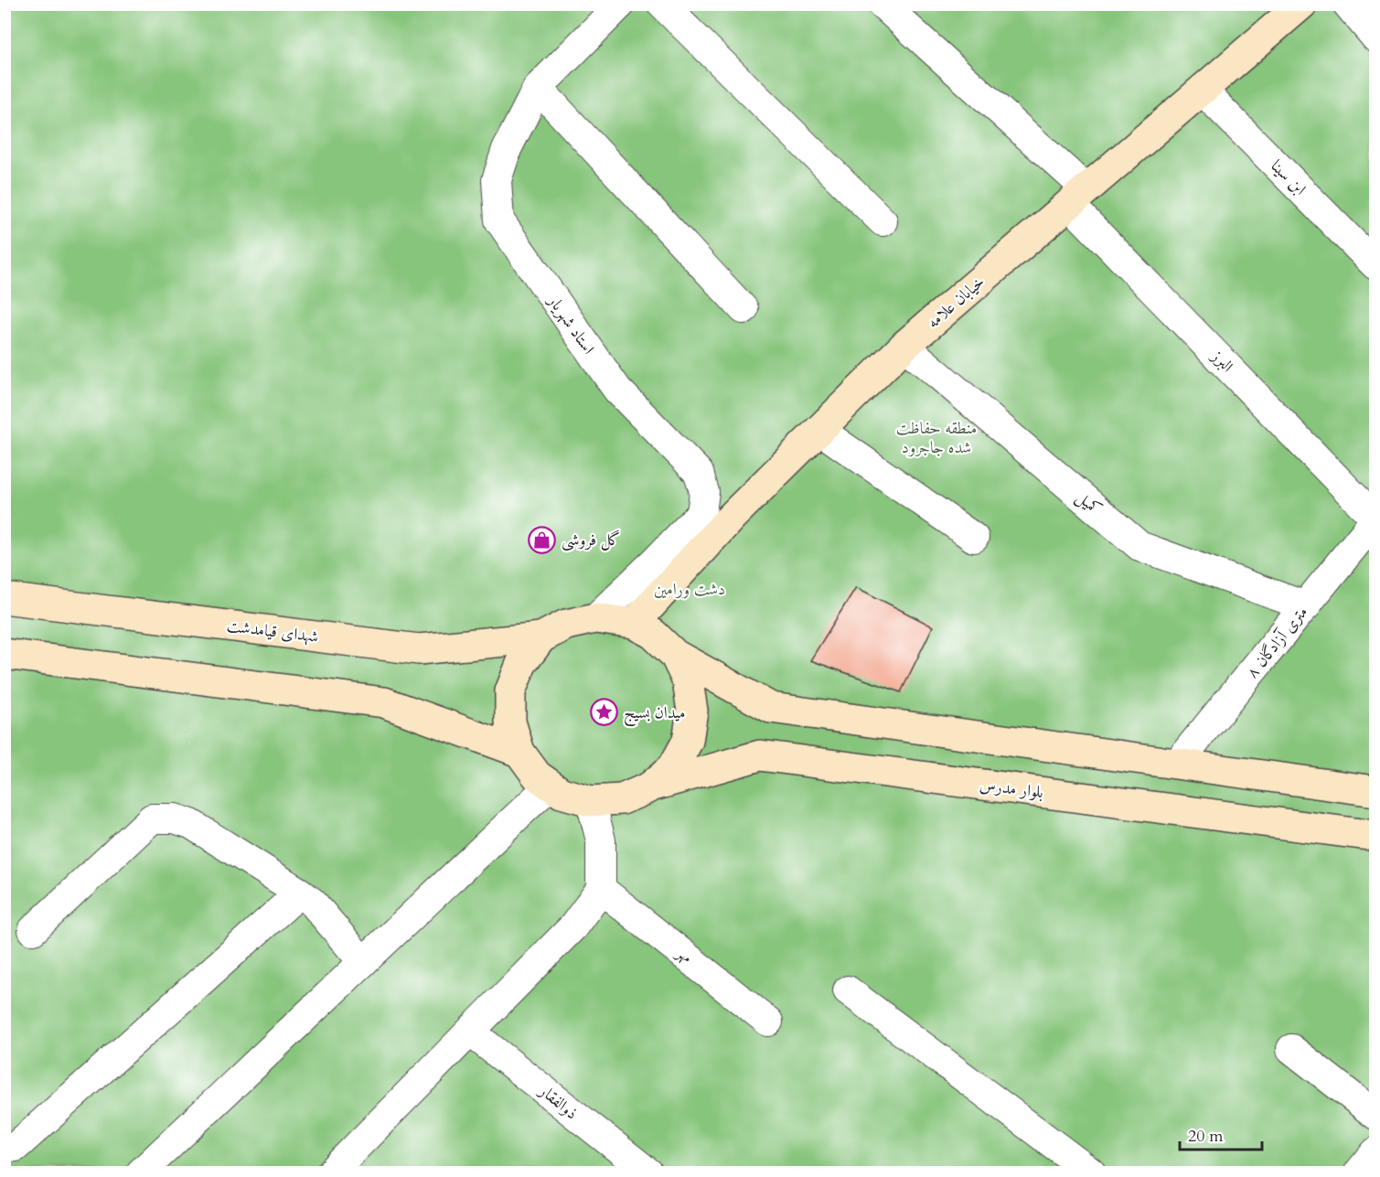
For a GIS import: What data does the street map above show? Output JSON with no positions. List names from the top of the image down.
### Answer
{
  "streets": {
    "main road": ["خیابان علامه", "شهدای قیامدشت", "بلوار مدرس"],
    "street": [
      "ابن سینا",
      "استاد شهریار",
      "البرز",
      "کمیل",
      "۸ متری آزادگان",
      "مهر",
      "ذوالفقار"
    ]
  },
  "crossings": [
    ["ابن سینا", "خیابان علامه"],
    ["خیابان علامه", "استاد شهریار"],
    ["خیابان علامه", "البرز"],
    ["خیابان علامه", "کمیل"],
    ["خیابان علامه", "شهدای قیامدشت"],
    ["خیابان علامه", "بلوار مدرس"],
    ["استاد شهریار", "شهدای قیامدشت"],
    ["استاد شهریار", "بلوار مدرس"],
    ["البرز", "۸ متری آزادگان"],
    ["کمیل", "۸ متری آزادگان"],
    ["شهدای قیامدشت", "بلوار مدرس"]
  ],
  "parks": ["منطقه حفاظت شده جاجرود", "دشت ورامین"],
  "places": {
    "shop": ["گل فروشی"],
    "place": ["میدان بسیج"]
  },
  "scale_bar": "20 m"
}
